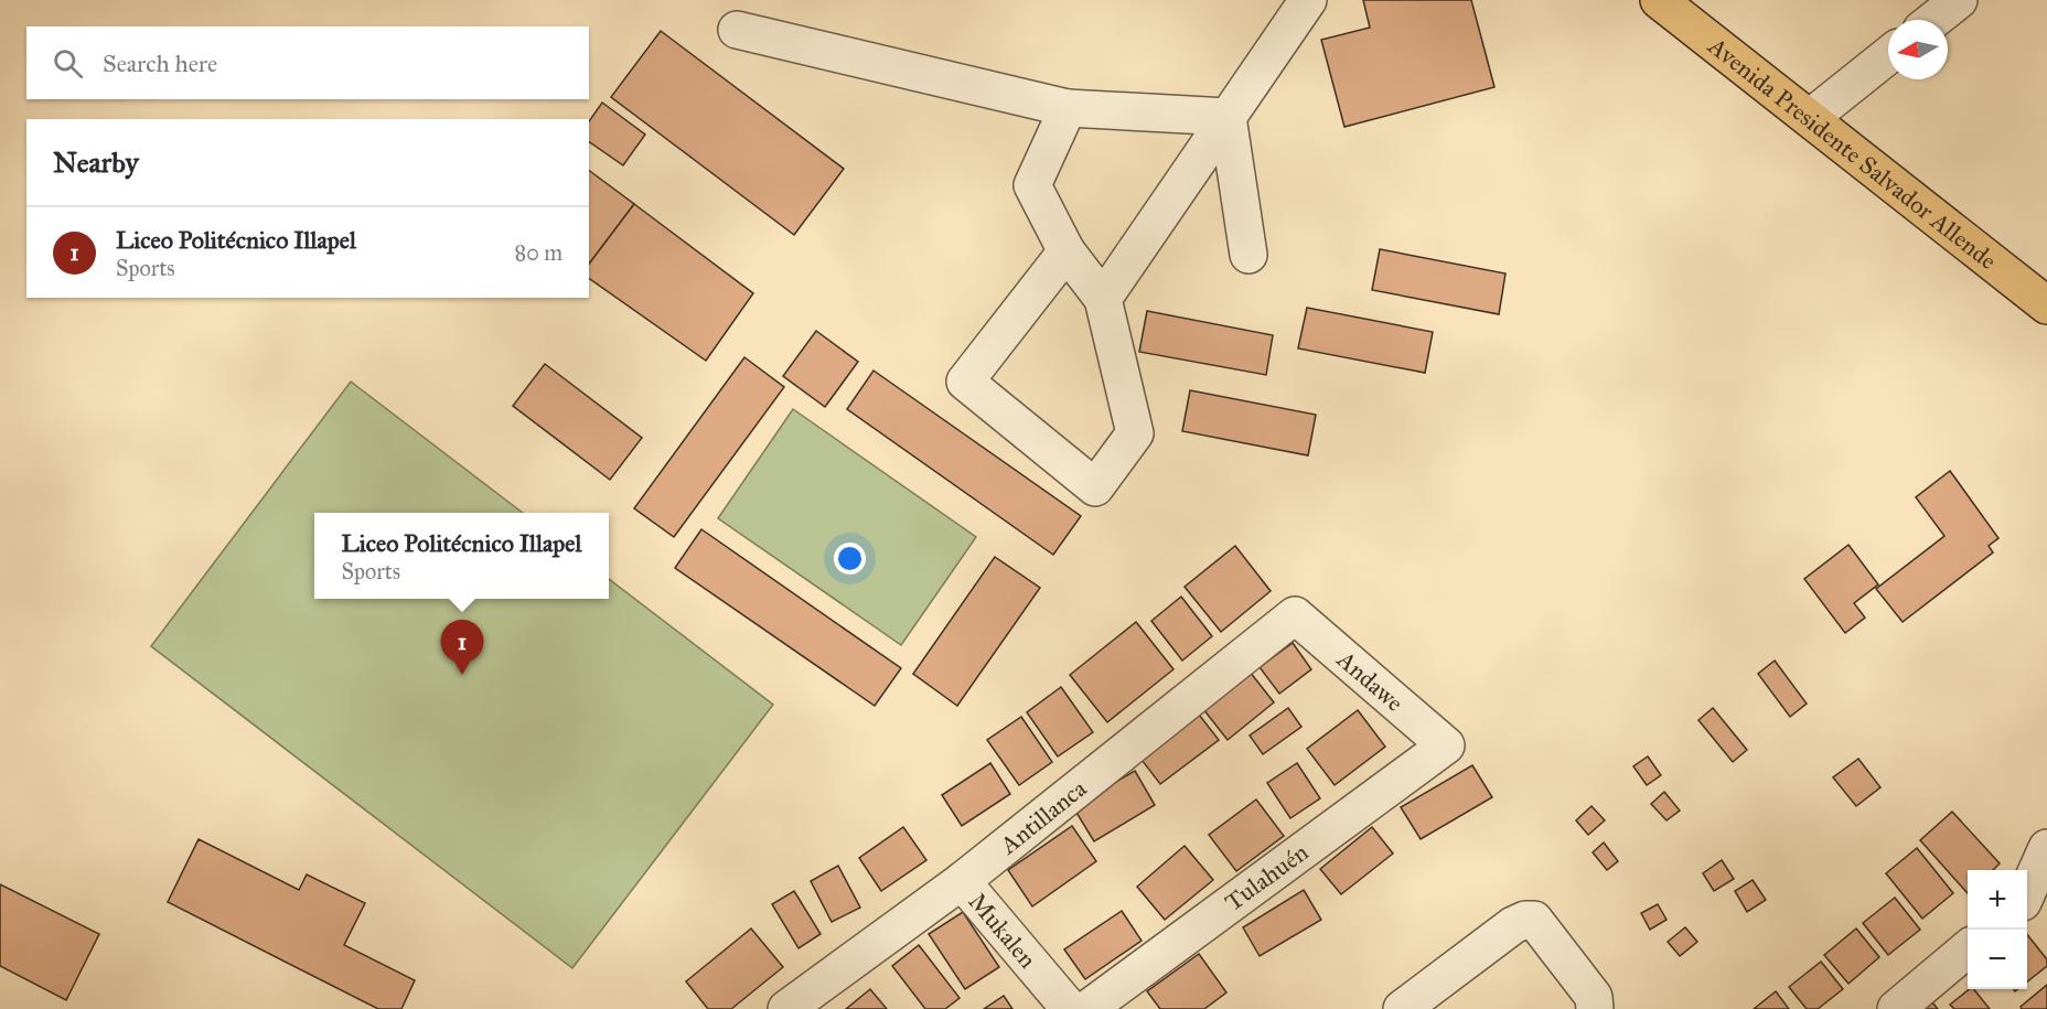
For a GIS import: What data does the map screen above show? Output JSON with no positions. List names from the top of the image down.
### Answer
{
  "streets": {
    "main road": ["Avenida Presidente Salvador Allende"],
    "street": [
      "Andawe",
      "Antillanca",
      "Tulahuén",
      "Mukalen"
    ]
  },
  "crossings": [
    ["Andawe", "Antillanca"],
    ["Andawe", "Tulahuén"],
    ["Antillanca", "Mukalen"]
  ],
  "north": "left",
  "page": {
    "search": "Search here",
    "heading": "Nearby",
    "list": [
      {
        "mark": "1",
        "name": "Liceo Politécnico Illapel",
        "note": "Sports",
        "value": "80 m"
      }
    ],
    "popup": ["Liceo Politécnico Illapel", "Sports"],
    "pins": "1",
    "map_buttons": ["+", "−"]
  }
}
